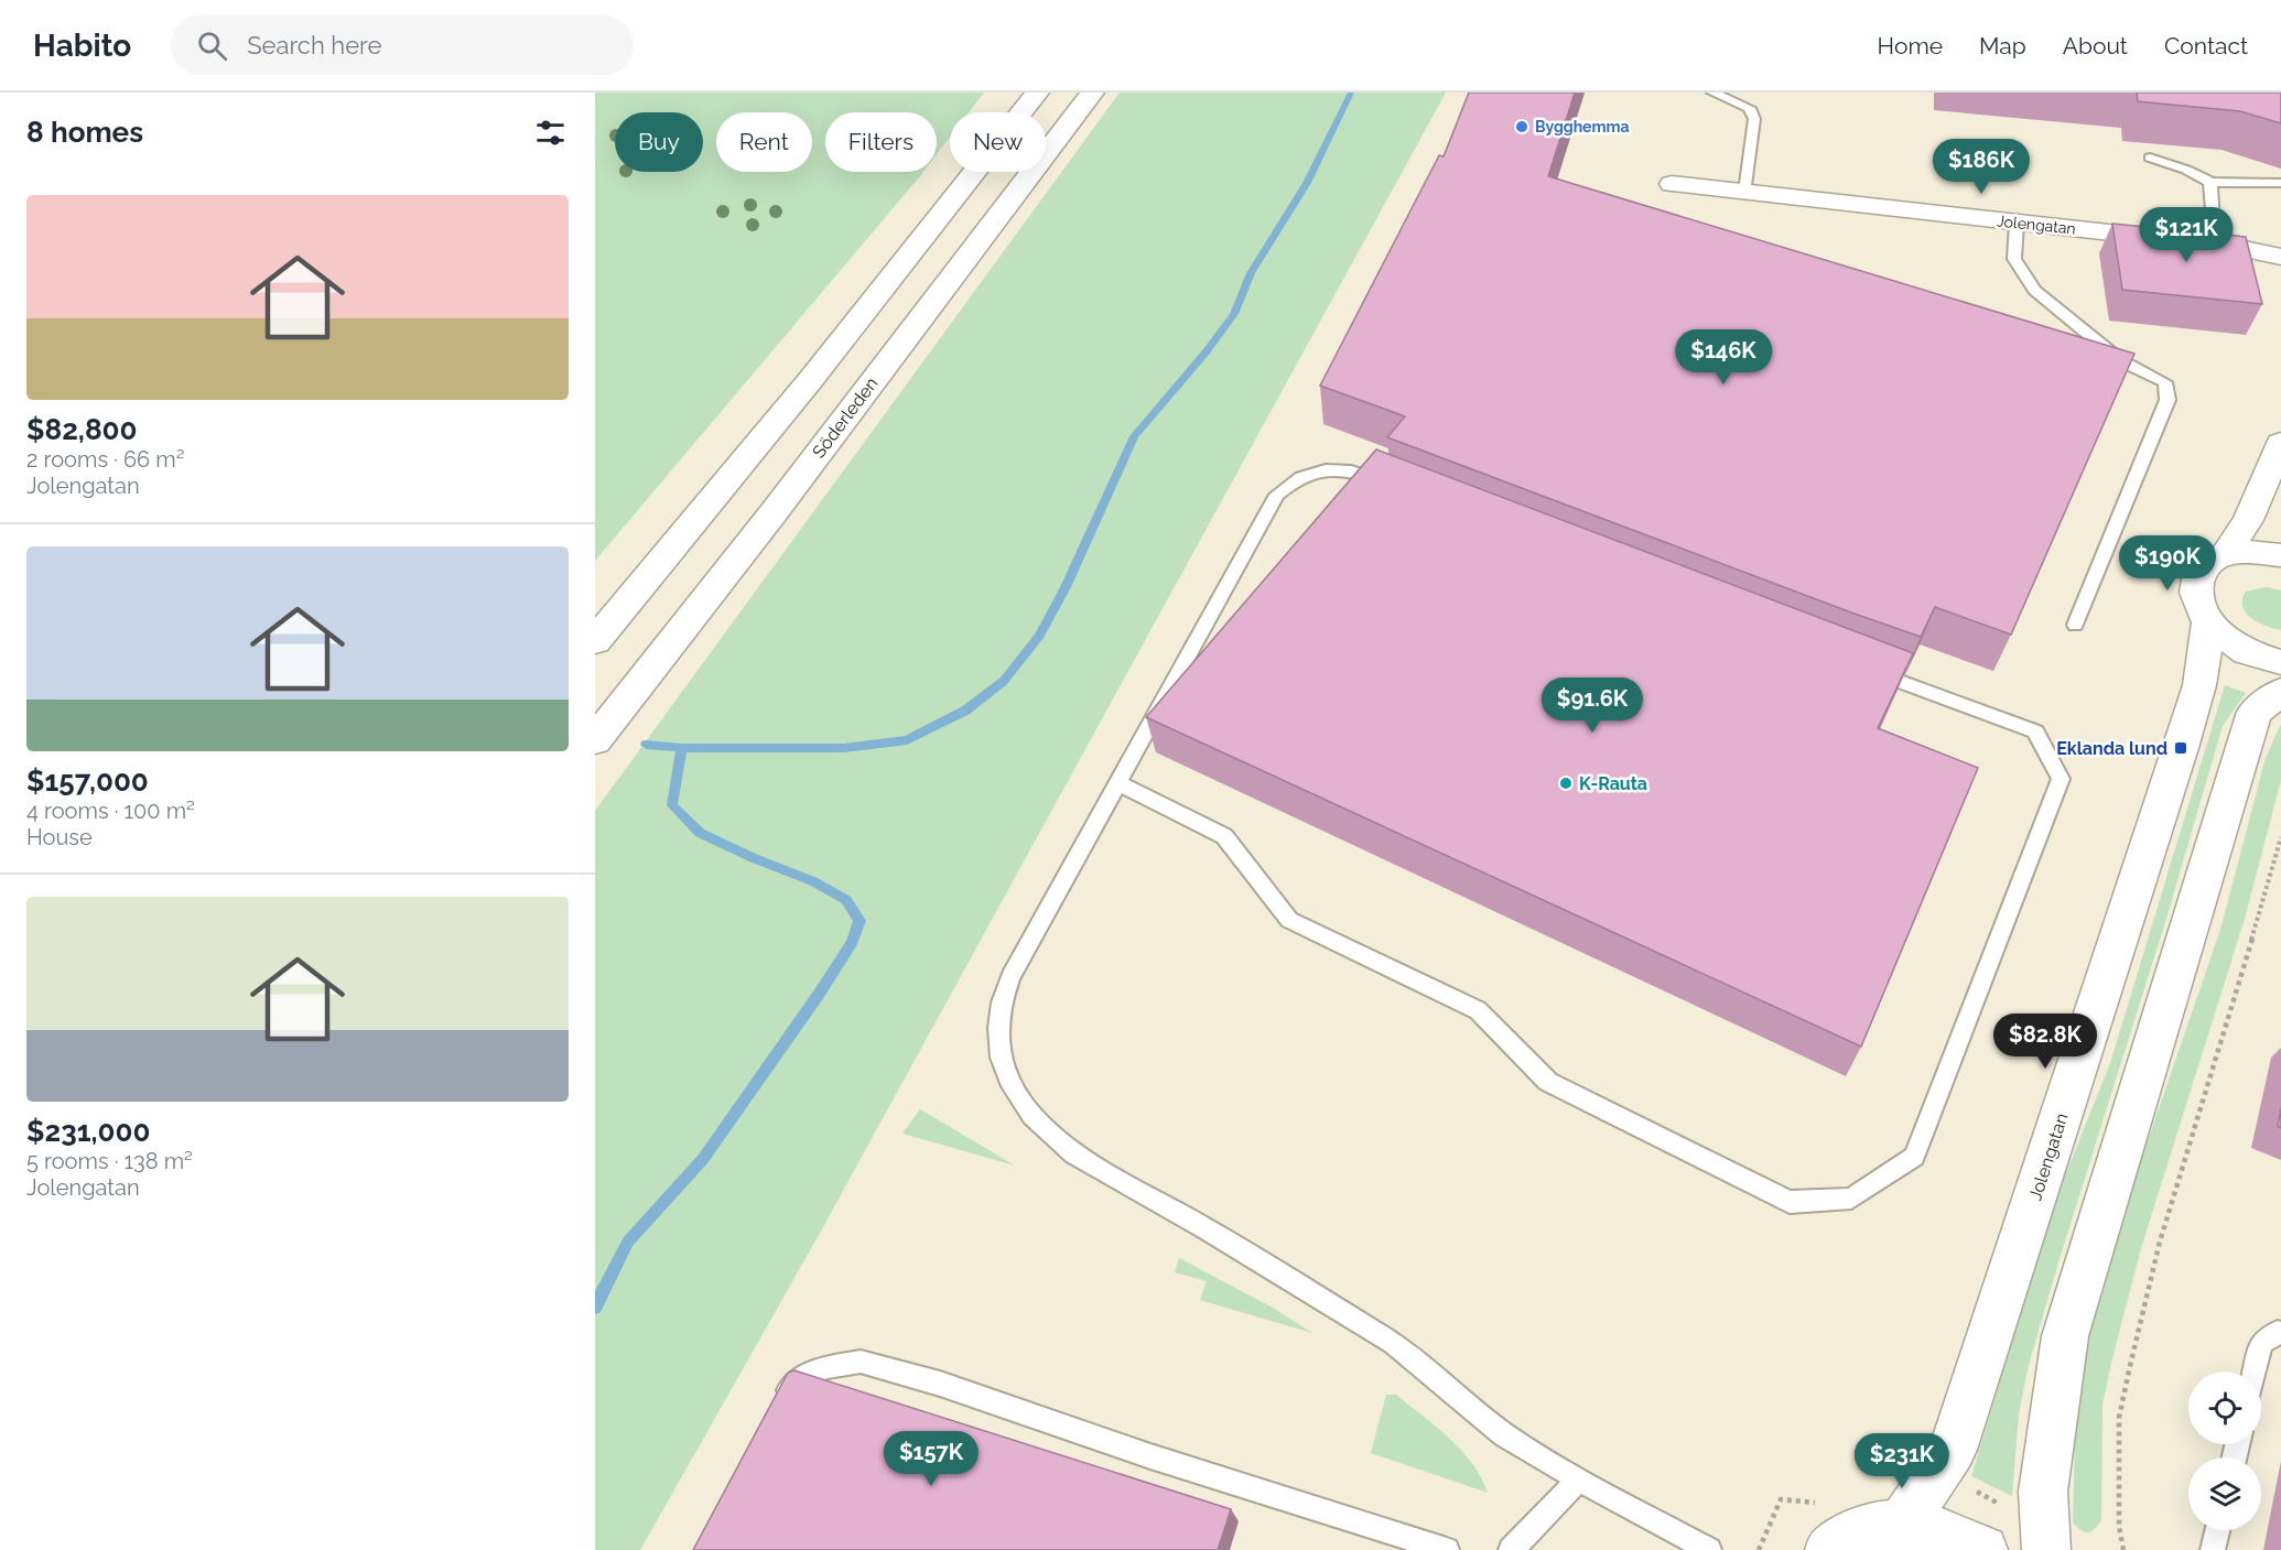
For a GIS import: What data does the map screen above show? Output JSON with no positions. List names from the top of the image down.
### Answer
{
  "streets": {
    "main road": ["Jolengatan", "Söderleden"]
  },
  "places": {
    "other": ["Bygghemma", "K-Rauta"],
    "transit": ["Eklanda lund"]
  },
  "page": {
    "header": "Habito",
    "search": "Search here",
    "nav": [
      "Home",
      "Map",
      "About",
      "Contact"
    ],
    "heading": "8 homes",
    "chip": [
      "Buy",
      "Rent",
      "Filters",
      "New"
    ],
    "price": [
      "$186K",
      "$121K",
      "$146K",
      "$190K",
      "$91.6K",
      "$82.8K",
      "$157K",
      "$231K"
    ],
    "list": [
      {
        "name": "$82,800",
        "note": "2 rooms · 66 m² · Jolengatan"
      },
      {
        "name": "$157,000",
        "note": "4 rooms · 100 m² · House"
      },
      {
        "name": "$231,000",
        "note": "5 rooms · 138 m² · Jolengatan"
      }
    ]
  }
}
